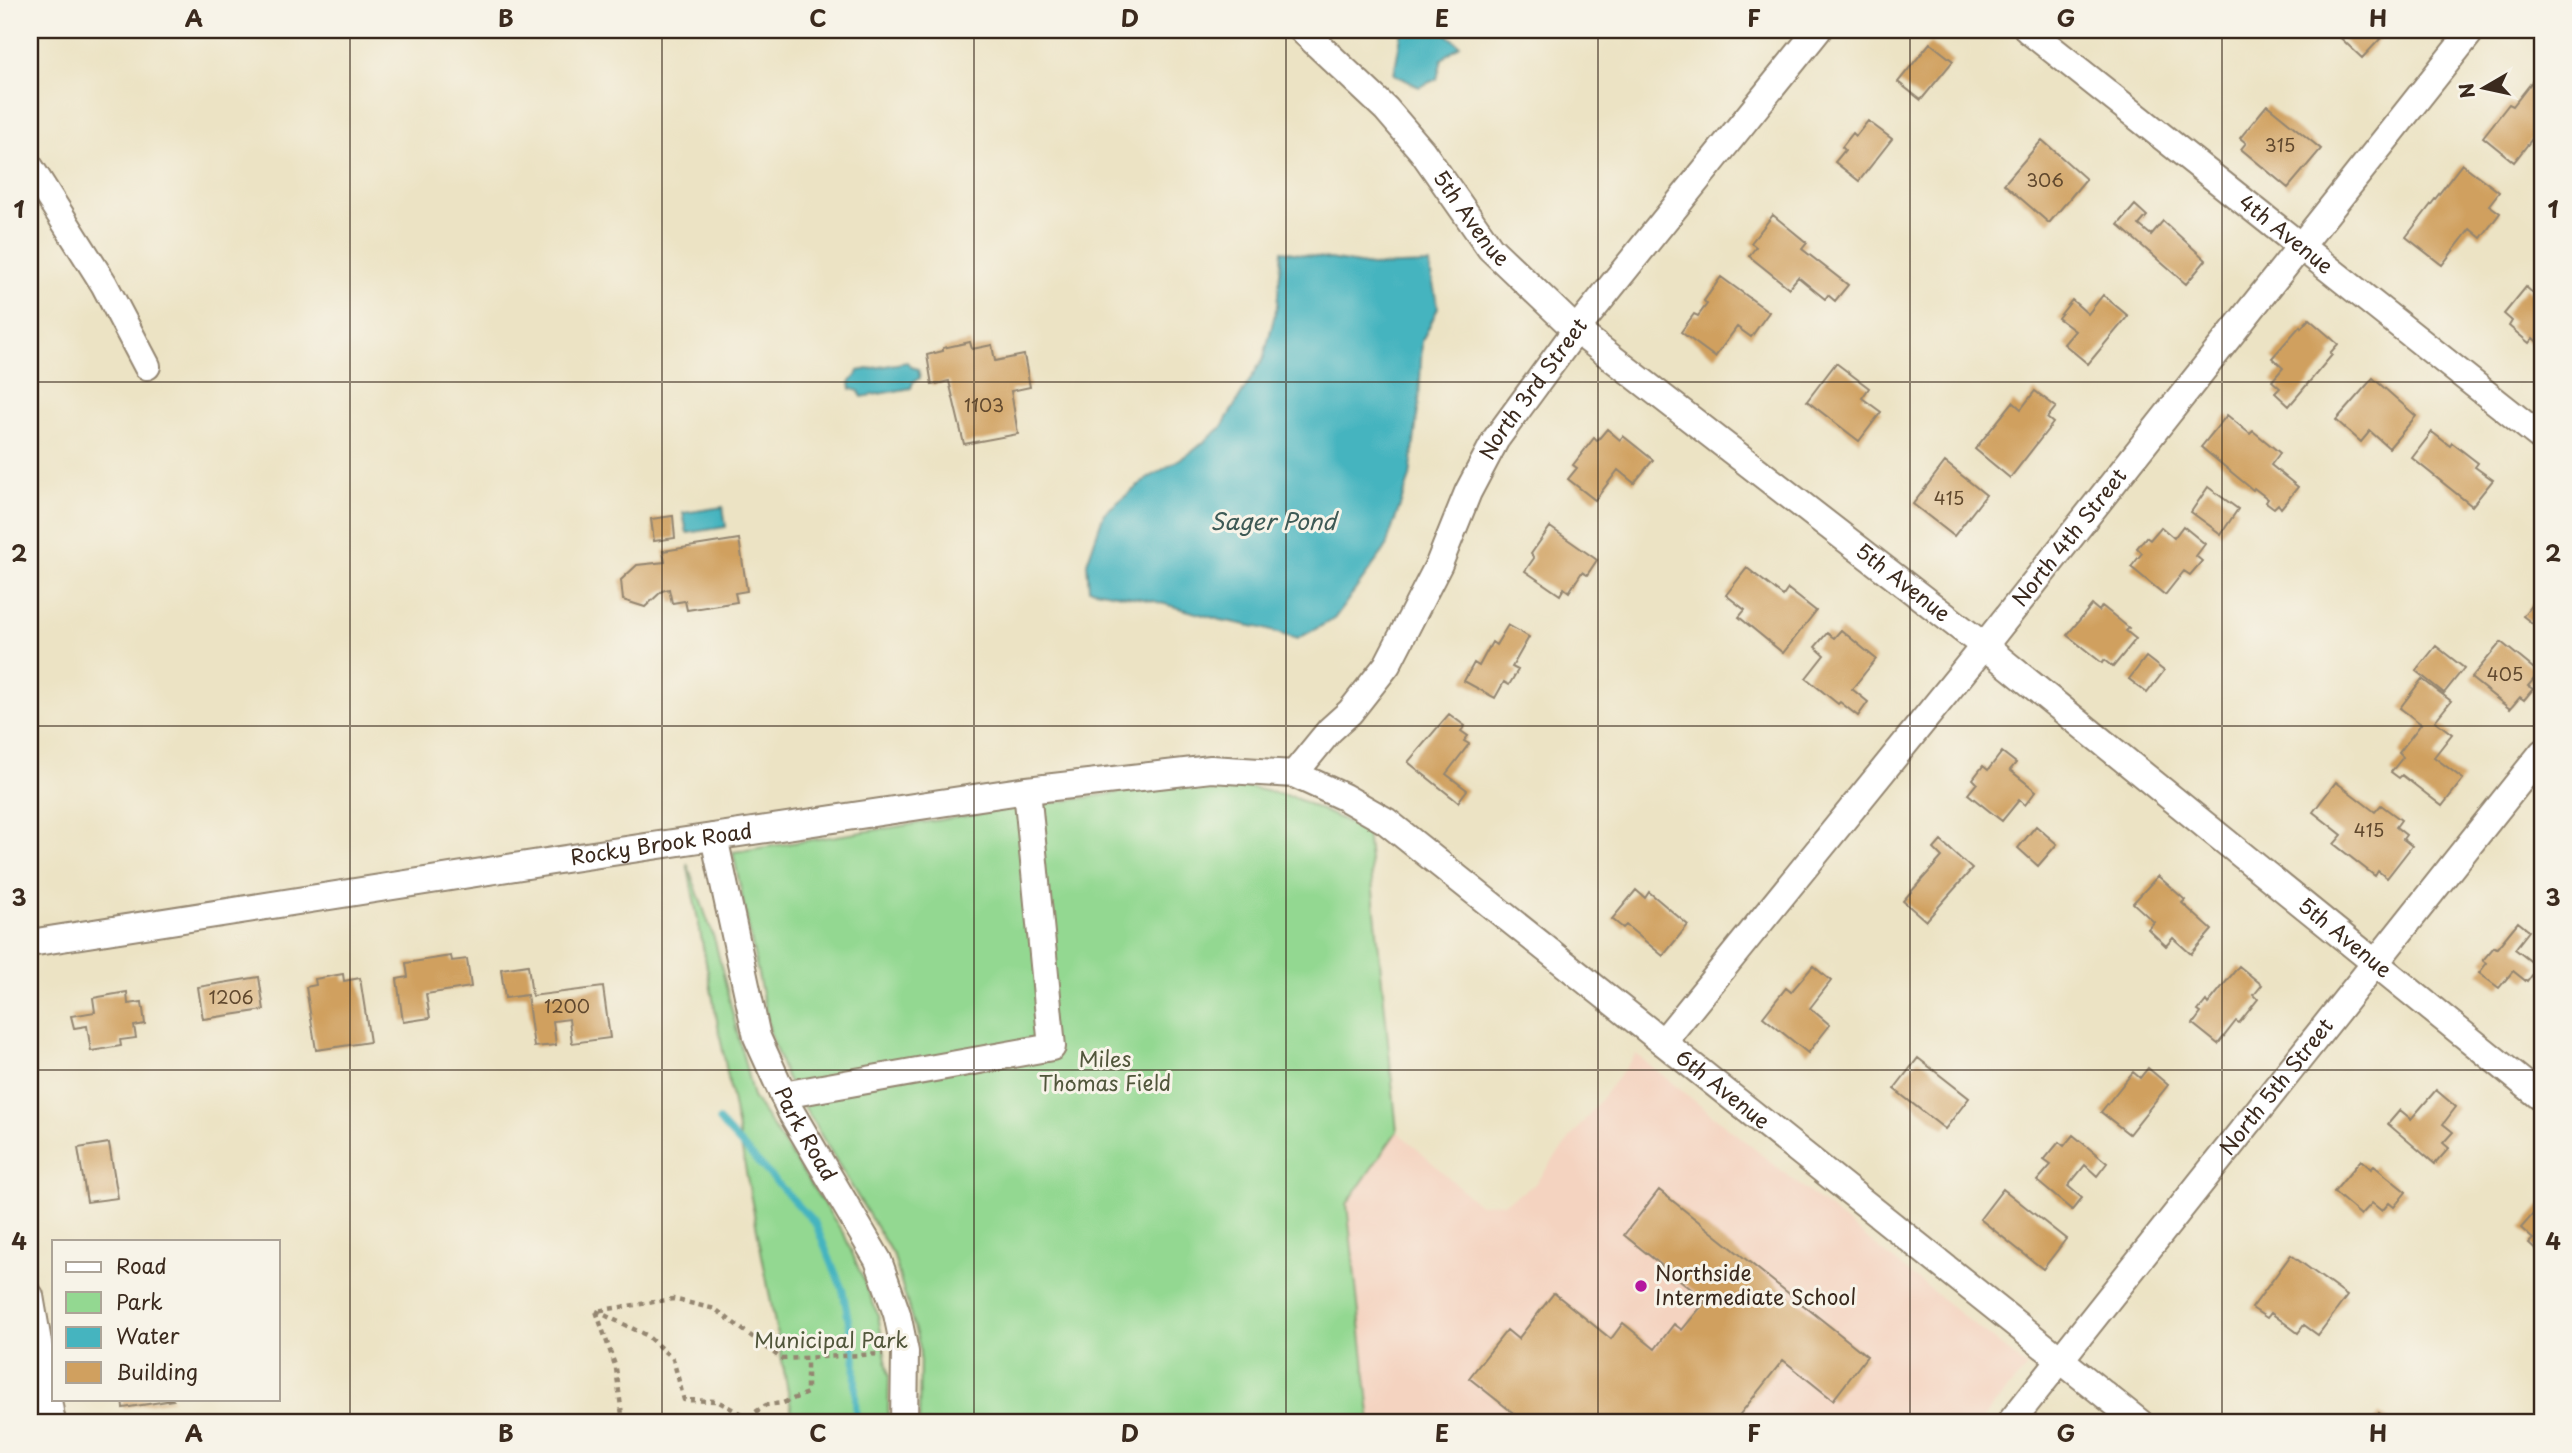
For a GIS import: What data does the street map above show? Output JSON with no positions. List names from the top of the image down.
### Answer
{
  "streets": {
    "street": [
      "5th Avenue",
      "4th Avenue",
      "North 3rd Street",
      "North 4th Street",
      "Rocky Brook Road",
      "North 5th Street",
      "6th Avenue",
      "Park Road"
    ]
  },
  "crossings": [
    ["5th Avenue", "North 3rd Street"],
    ["5th Avenue", "North 4th Street"],
    ["5th Avenue", "North 5th Street"],
    ["4th Avenue", "North 4th Street"],
    ["North 3rd Street", "Rocky Brook Road"],
    ["North 3rd Street", "6th Avenue"],
    ["North 4th Street", "6th Avenue"],
    ["Rocky Brook Road", "6th Avenue"],
    ["Rocky Brook Road", "Park Road"],
    ["North 5th Street", "6th Avenue"]
  ],
  "water": ["Sager Pond"],
  "parks": ["Miles Thomas Field", "Municipal Park"],
  "places": ["Northside Intermediate School"],
  "house_numbers": [
    "315",
    "306",
    "1103",
    "415",
    "405",
    "415",
    "1206",
    "1200"
  ],
  "legend": [
    "Road",
    "Park",
    "Water",
    "Building"
  ],
  "north": "left",
  "grid": {
    "columns": [
      "A",
      "B",
      "C",
      "D",
      "E",
      "F",
      "G",
      "H"
    ],
    "rows": [
      "1",
      "2",
      "3",
      "4"
    ]
  }
}
